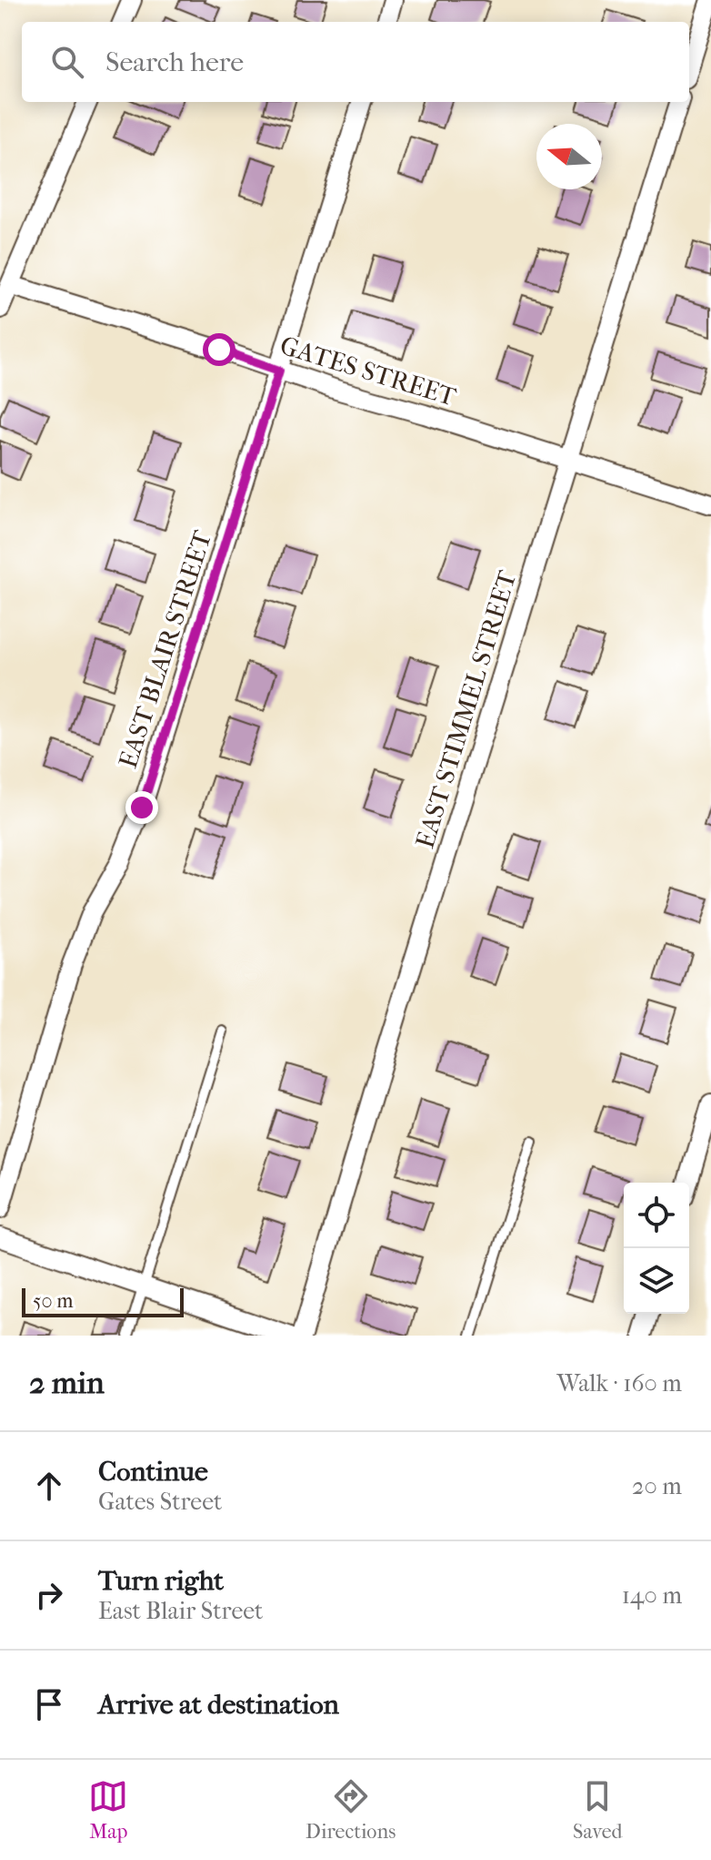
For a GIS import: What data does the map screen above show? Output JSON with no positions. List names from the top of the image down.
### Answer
{
  "streets": {
    "street": ["GATES STREET", "EAST BLAIR STREET", "EAST STIMMEL STREET"]
  },
  "crossings": [
    ["GATES STREET", "EAST BLAIR STREET"],
    ["GATES STREET", "EAST STIMMEL STREET"]
  ],
  "scale_bar": "50 m",
  "north": "left",
  "page": {
    "search": "Search here",
    "scale": "50 m",
    "heading": ["2 min", "Walk · 160 m"],
    "list": [
      ["Continue", "Gates Street", "20 m"],
      ["Turn right", "East Blair Street", "140 m"],
      "Arrive at destination"
    ],
    "nav": ["Map", "Directions", "Saved"]
  }
}
